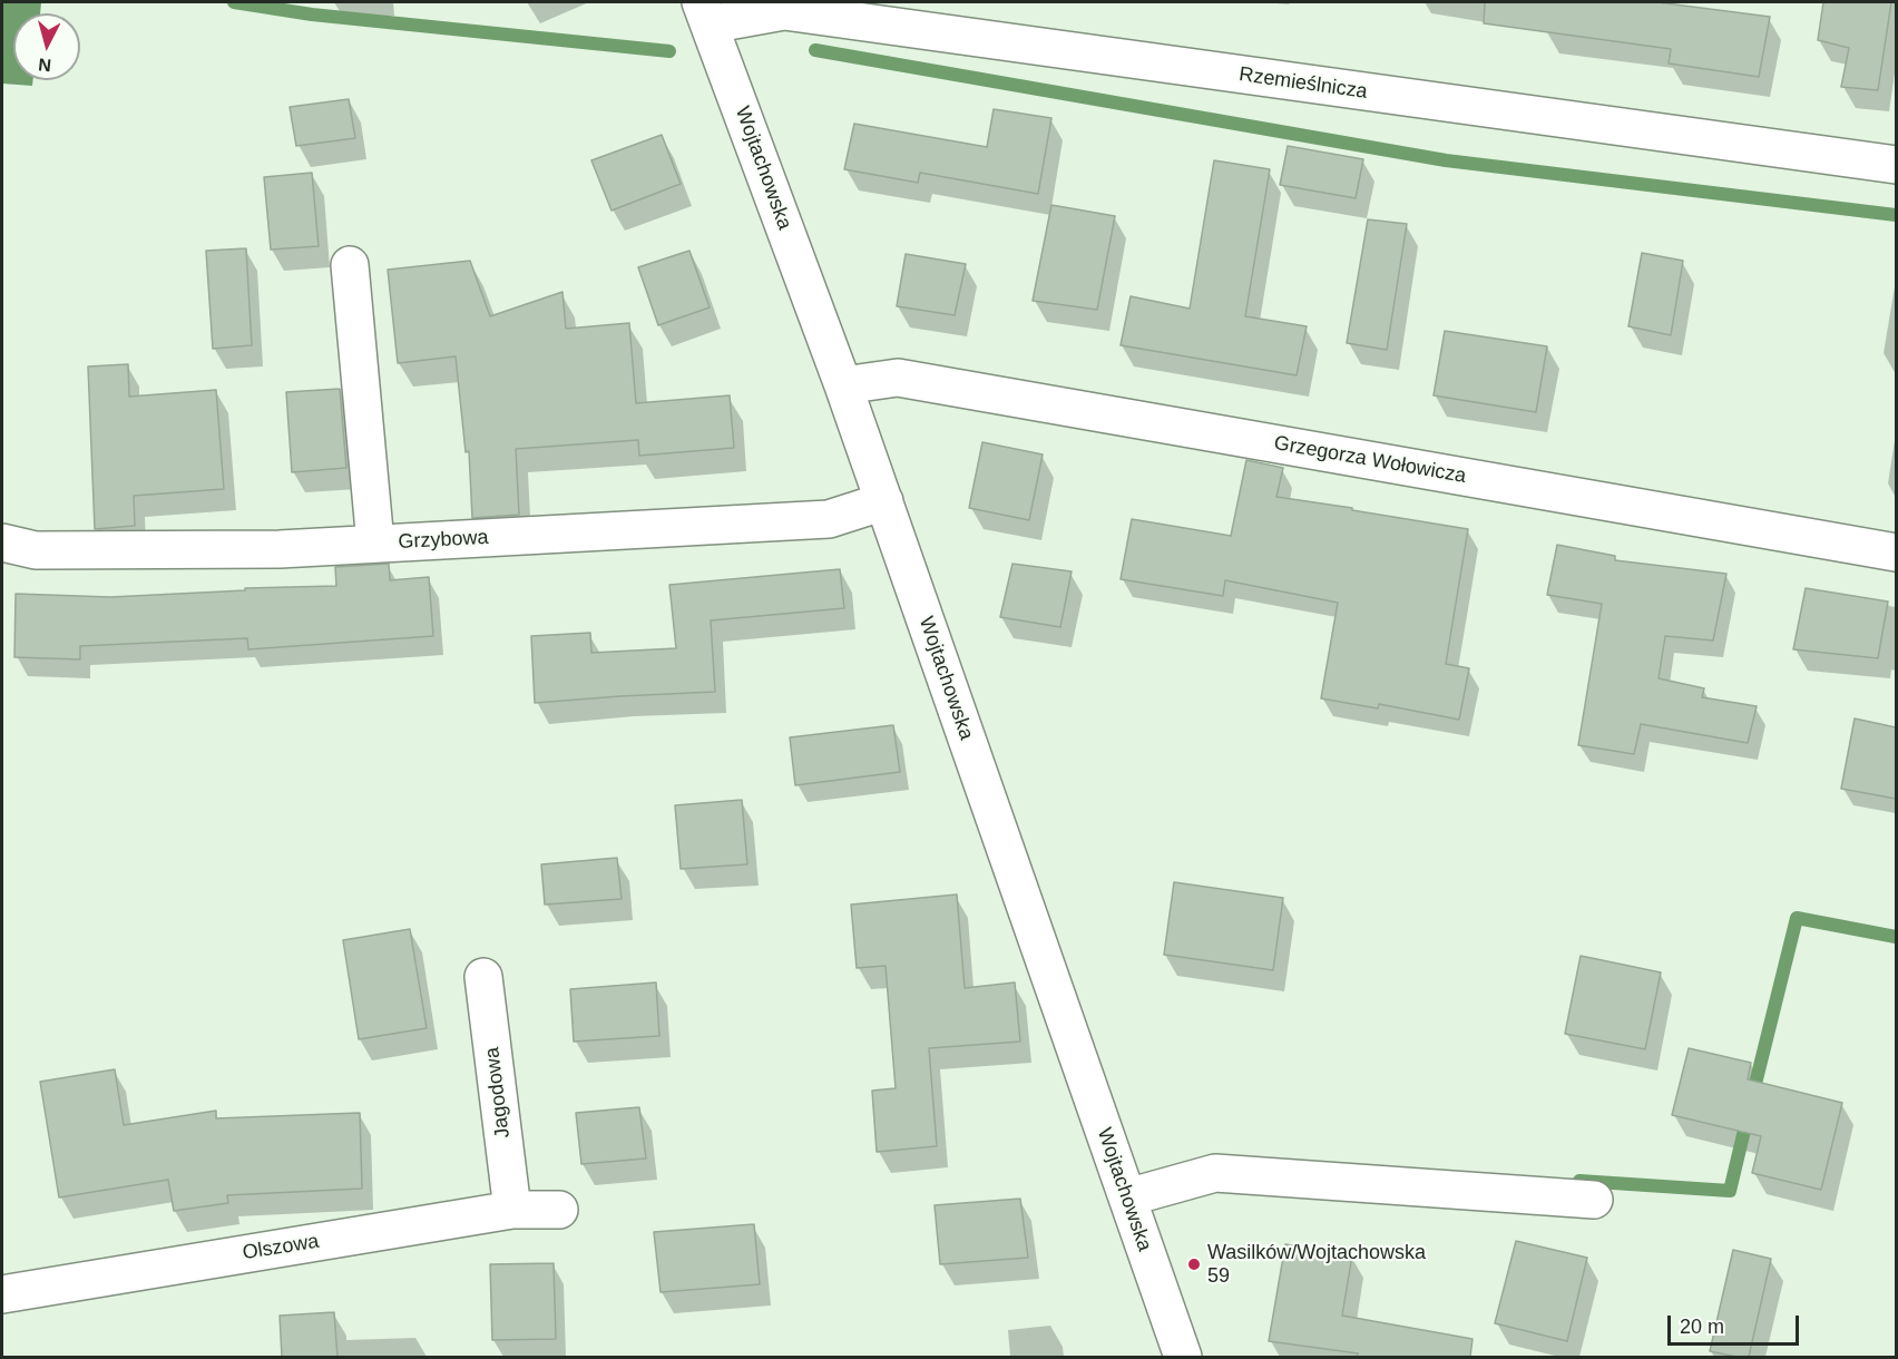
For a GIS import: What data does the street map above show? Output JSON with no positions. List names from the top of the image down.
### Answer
{
  "streets": {
    "street": [
      "Rzemieślnicza",
      "Wojtachowska",
      "Grzegorza Wołowicza",
      "Grzybowa",
      "Jagodowa",
      "Olszowa"
    ]
  },
  "crossings": [
    ["Rzemieślnicza", "Wojtachowska"],
    ["Wojtachowska", "Grzegorza Wołowicza"],
    ["Wojtachowska", "Grzybowa"],
    ["Jagodowa", "Olszowa"]
  ],
  "places": ["Wasilków/Wojtachowska 59"],
  "scale_bar": "20 m",
  "north": "bottom"
}
